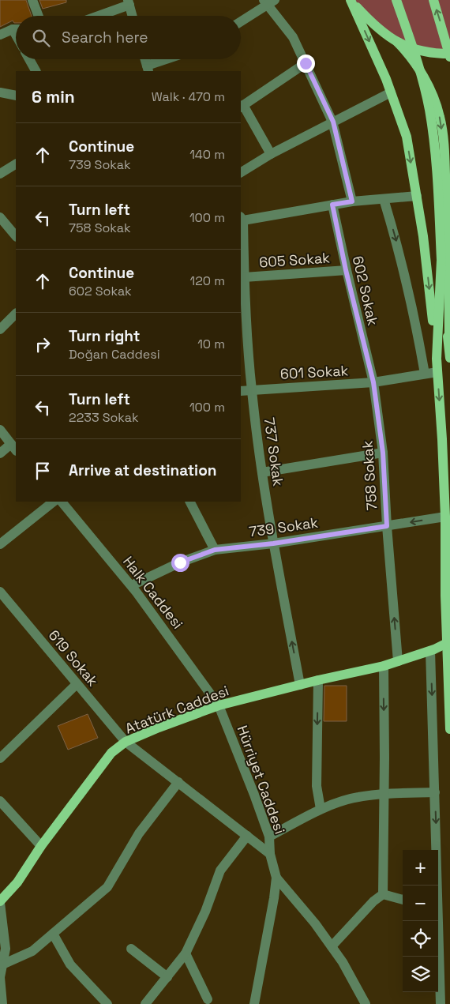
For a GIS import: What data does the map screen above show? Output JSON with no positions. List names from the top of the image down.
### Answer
{
  "streets": {
    "main road": ["Atatürk Caddesi"],
    "street": [
      "605 Sokak",
      "602 Sokak",
      "601 Sokak",
      "737 Sokak",
      "758 Sokak",
      "739 Sokak",
      "Halk Caddesi",
      "619 Sokak",
      "Hürriyet Caddesi"
    ]
  },
  "crossings": [
    ["605 Sokak", "602 Sokak"],
    ["605 Sokak", "737 Sokak"],
    ["602 Sokak", "601 Sokak"],
    ["602 Sokak", "758 Sokak"],
    ["601 Sokak", "737 Sokak"],
    ["601 Sokak", "758 Sokak"],
    ["737 Sokak", "739 Sokak"],
    ["737 Sokak", "Atatürk Caddesi"],
    ["758 Sokak", "739 Sokak"],
    ["758 Sokak", "Atatürk Caddesi"],
    ["739 Sokak", "Halk Caddesi"],
    ["Halk Caddesi", "Atatürk Caddesi"],
    ["Halk Caddesi", "Hürriyet Caddesi"],
    ["619 Sokak", "Atatürk Caddesi"],
    ["619 Sokak", "Hürriyet Caddesi"],
    ["Atatürk Caddesi", "Hürriyet Caddesi"]
  ],
  "one_way": ["758 Sokak"],
  "page": {
    "search": "Search here",
    "heading": ["6 min", "Walk · 470 m"],
    "list": [
      ["Continue", "739 Sokak", "140 m"],
      ["Turn left", "758 Sokak", "100 m"],
      ["Continue", "602 Sokak", "120 m"],
      ["Turn right", "Doğan Caddesi", "10 m"],
      ["Turn left", "2233 Sokak", "100 m"],
      "Arrive at destination"
    ],
    "map_buttons": ["+", "−"]
  }
}
